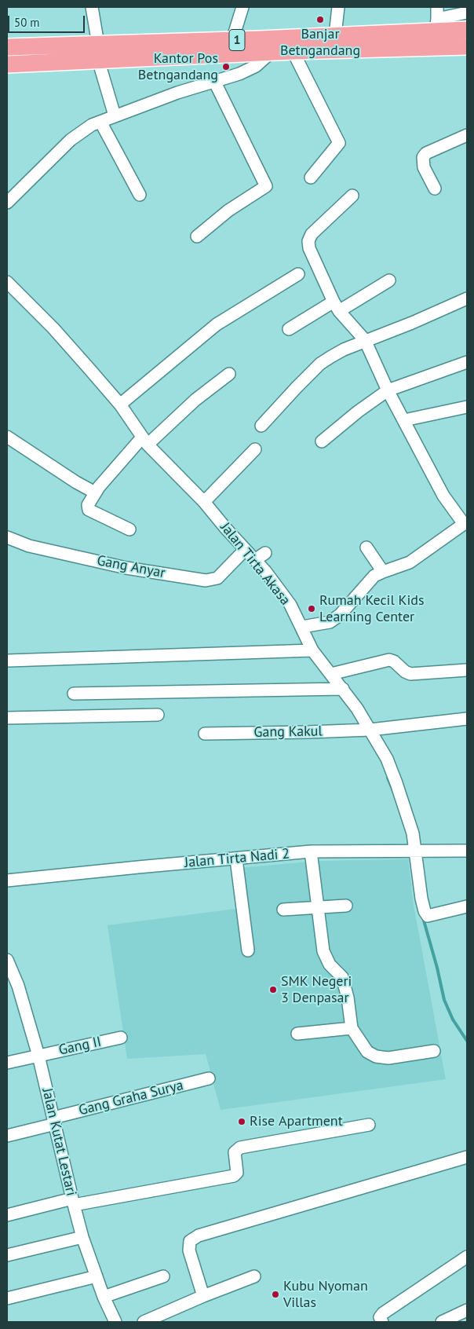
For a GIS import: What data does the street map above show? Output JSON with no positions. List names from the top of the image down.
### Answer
{
  "streets": {
    "highway": ["1"],
    "street": [
      "Jalan Tirta Akasa",
      "Gang Anyar",
      "Gang Kakul",
      "Jalan Tirta Nadi 2",
      "Gang II",
      "Gang Graha Surya",
      "Jalan Kutat Lestari"
    ]
  },
  "crossings": [
    ["Jalan Tirta Akasa", "Gang Anyar"],
    ["Jalan Tirta Akasa", "Gang Kakul"],
    ["Jalan Tirta Akasa", "Jalan Tirta Nadi 2"],
    ["Gang II", "Jalan Kutat Lestari"],
    ["Gang Graha Surya", "Jalan Kutat Lestari"]
  ],
  "places": [
    "Banjar Betngandang",
    "Kantor Pos Betngandang",
    "Rumah Kecil Kids Learning Center",
    "SMK Negeri 3 Denpasar",
    "Rise Apartment",
    "Kubu Nyoman Villas"
  ],
  "scale_bar": "50 m"
}
